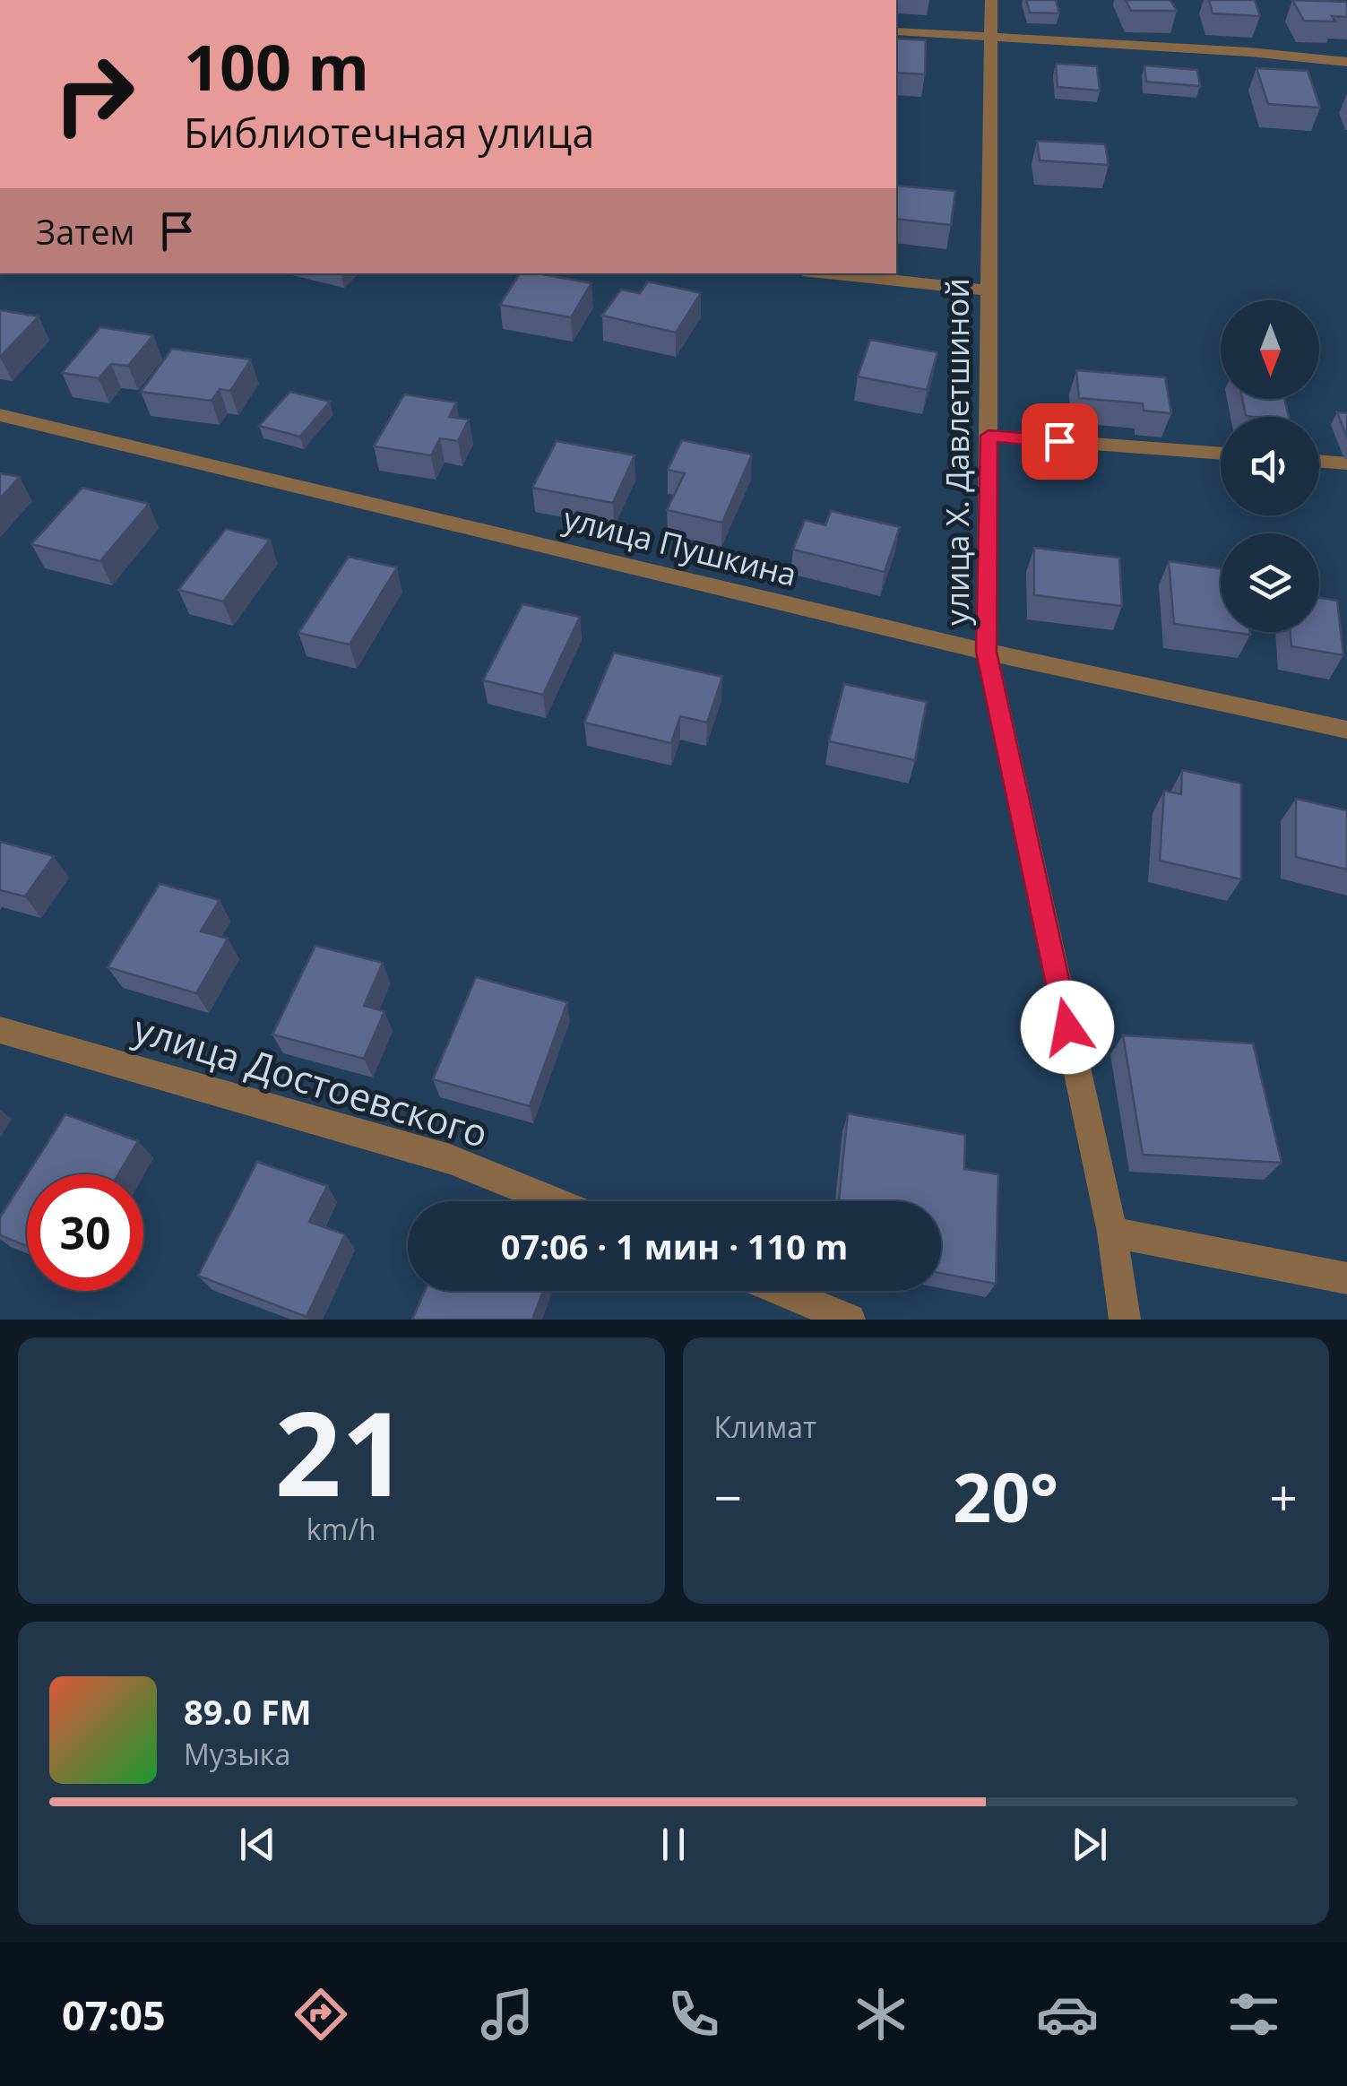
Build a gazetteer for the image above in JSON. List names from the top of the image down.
{
  "streets": {
    "street": ["улица Х. Давлетшиной", "улица Пушкина", "улица Достоевского"]
  },
  "crossings": [
    ["улица Х. Давлетшиной", "улица Пушкина"]
  ],
  "north": "bottom",
  "page": {
    "turn": ["100 m", "Библиотечная улица"],
    "then": "Затем",
    "limit": "30",
    "trip": "07:06 · 1 мин · 110 m",
    "tile": [
      ["21", "km/h"],
      "Климат"
    ],
    "heat": ["−", "20°", "+"],
    "song": ["89.0 FM", "Музыка"],
    "tabs": "07:05"
  }
}
